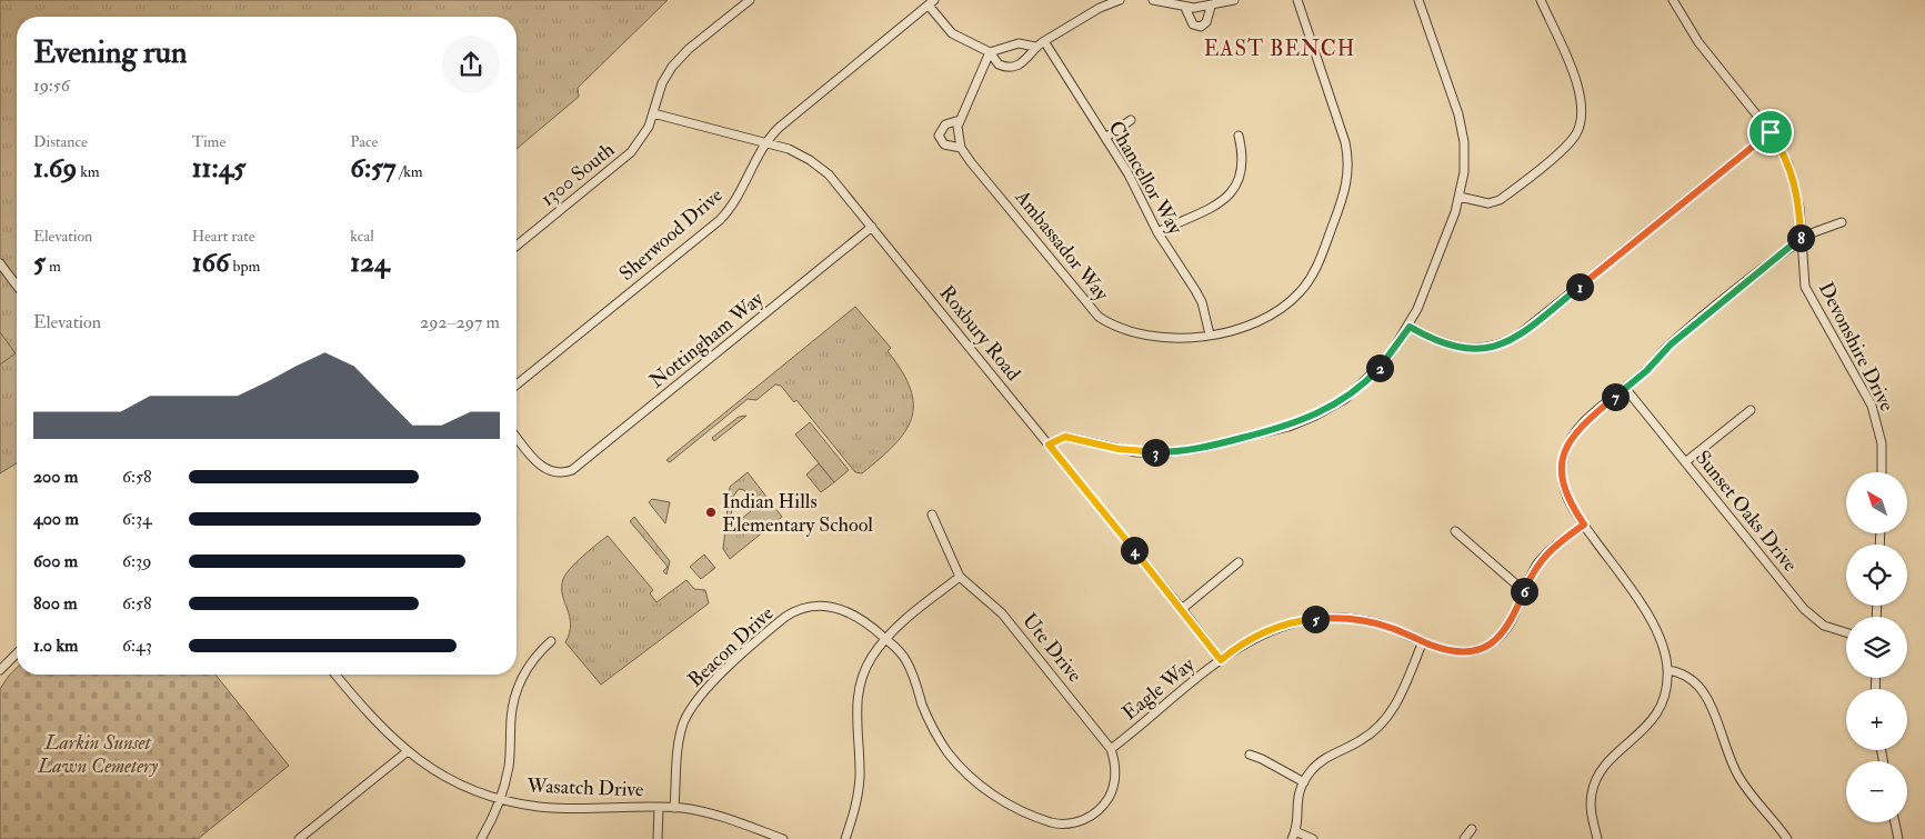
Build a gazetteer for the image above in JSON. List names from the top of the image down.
{
  "streets": {
    "street": [
      "1300 South",
      "Chancellor Way",
      "Sherwood Drive",
      "Ambassador Way",
      "Roxbury Road",
      "Nottingham Way",
      "Devonshire Drive",
      "Sunset Oaks Drive",
      "Beacon Drive",
      "Ute Drive",
      "Eagle Way",
      "Wasatch Drive"
    ]
  },
  "crossings": [
    ["1300 South", "Roxbury Road"],
    ["Chancellor Way", "Ambassador Way"],
    ["Sherwood Drive", "Roxbury Road"],
    ["Roxbury Road", "Nottingham Way"],
    ["Roxbury Road", "Eagle Way"],
    ["Beacon Drive", "Ute Drive"],
    ["Beacon Drive", "Eagle Way"],
    ["Beacon Drive", "Wasatch Drive"],
    ["Ute Drive", "Eagle Way"]
  ],
  "districts": ["EAST BENCH"],
  "parks": ["Larkin Sunset Lawn Cemetery"],
  "places": ["Indian Hills Elementary School"],
  "north": "top left",
  "page": {
    "heading": ["Evening run", "19:56"],
    "stats": [
      ["Distance", "1.69 km"],
      ["Time", "11:45"],
      ["Pace", "6:57 /km"],
      ["Elevation", "5 m"],
      ["Heart rate", "166 bpm"],
      ["kcal", "124"]
    ],
    "pins": [
      "8",
      "1",
      "2",
      "7",
      "3",
      "4",
      "6",
      "5"
    ],
    "chart": ["Elevation", "292–297 m"],
    "list": [
      {
        "name": "200 m",
        "note": "6:58"
      },
      {
        "name": "400 m",
        "note": "6:34"
      },
      {
        "name": "600 m",
        "note": "6:39"
      },
      {
        "name": "800 m",
        "note": "6:58"
      },
      {
        "name": "1.0 km",
        "note": "6:43"
      }
    ],
    "map_buttons": ["+", "−"]
  }
}
